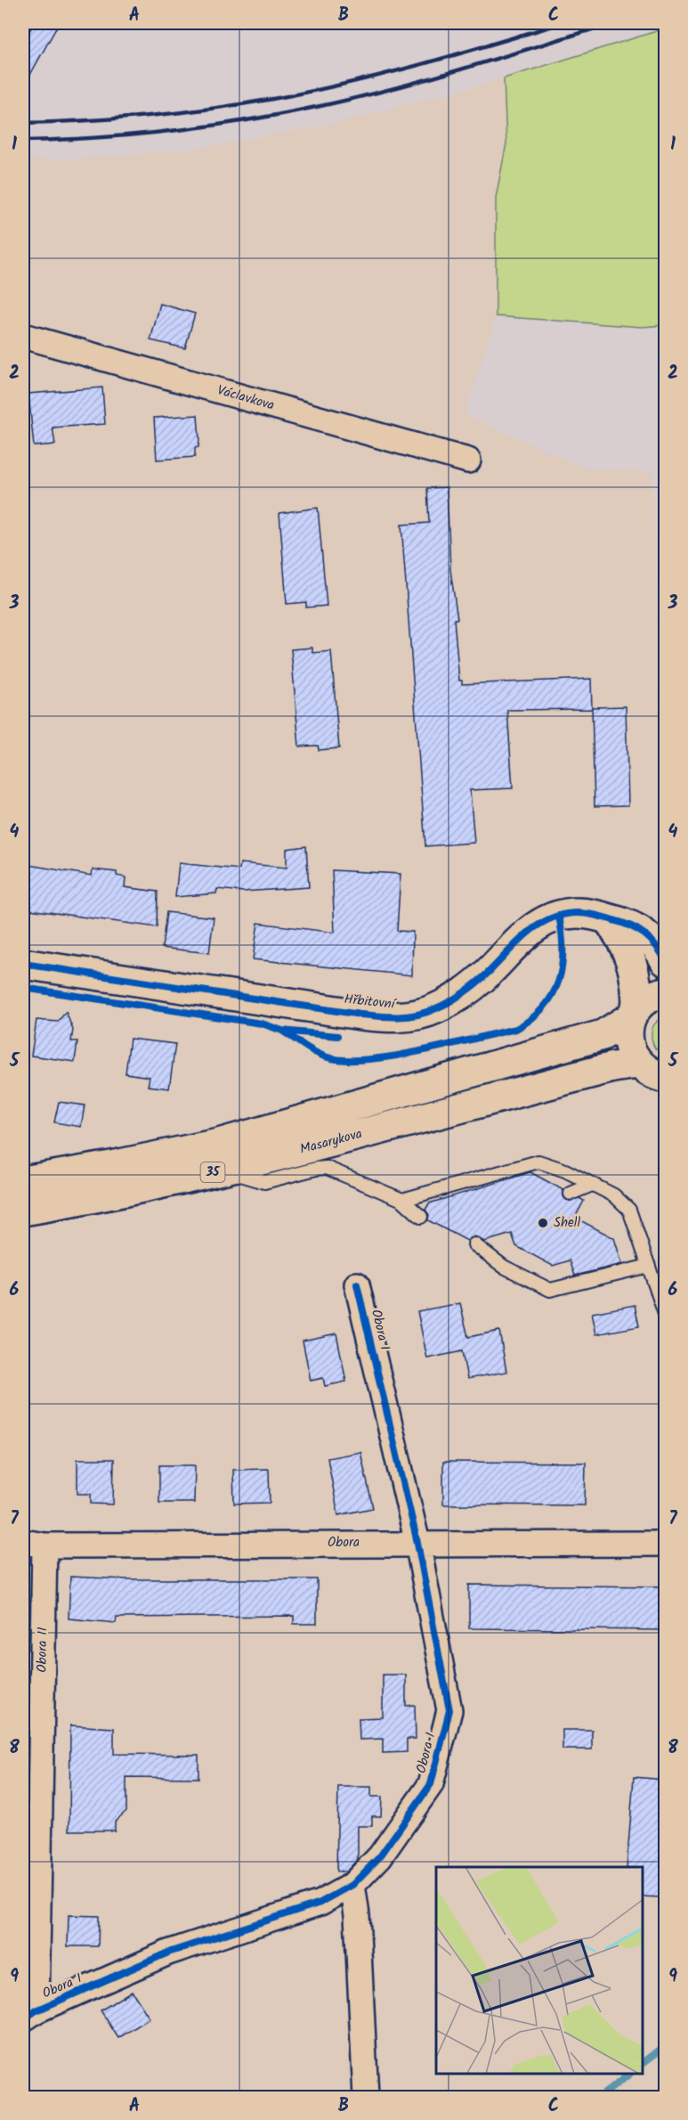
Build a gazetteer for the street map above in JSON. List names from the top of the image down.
{
  "streets": {
    "main road": ["Hřbitovní", "Masarykova", "35"],
    "street": [
      "Václavkova",
      "Obora I",
      "Obora",
      "Obora II"
    ]
  },
  "crossings": [
    ["Masarykova", "35"],
    ["Obora I", "Obora"],
    ["Obora I", "Obora II"],
    ["Obora", "Obora II"]
  ],
  "places": ["Shell"],
  "grid": {
    "columns": ["A", "B", "C"],
    "rows": [
      "1",
      "2",
      "3",
      "4",
      "5",
      "6",
      "7",
      "8",
      "9"
    ]
  }
}
